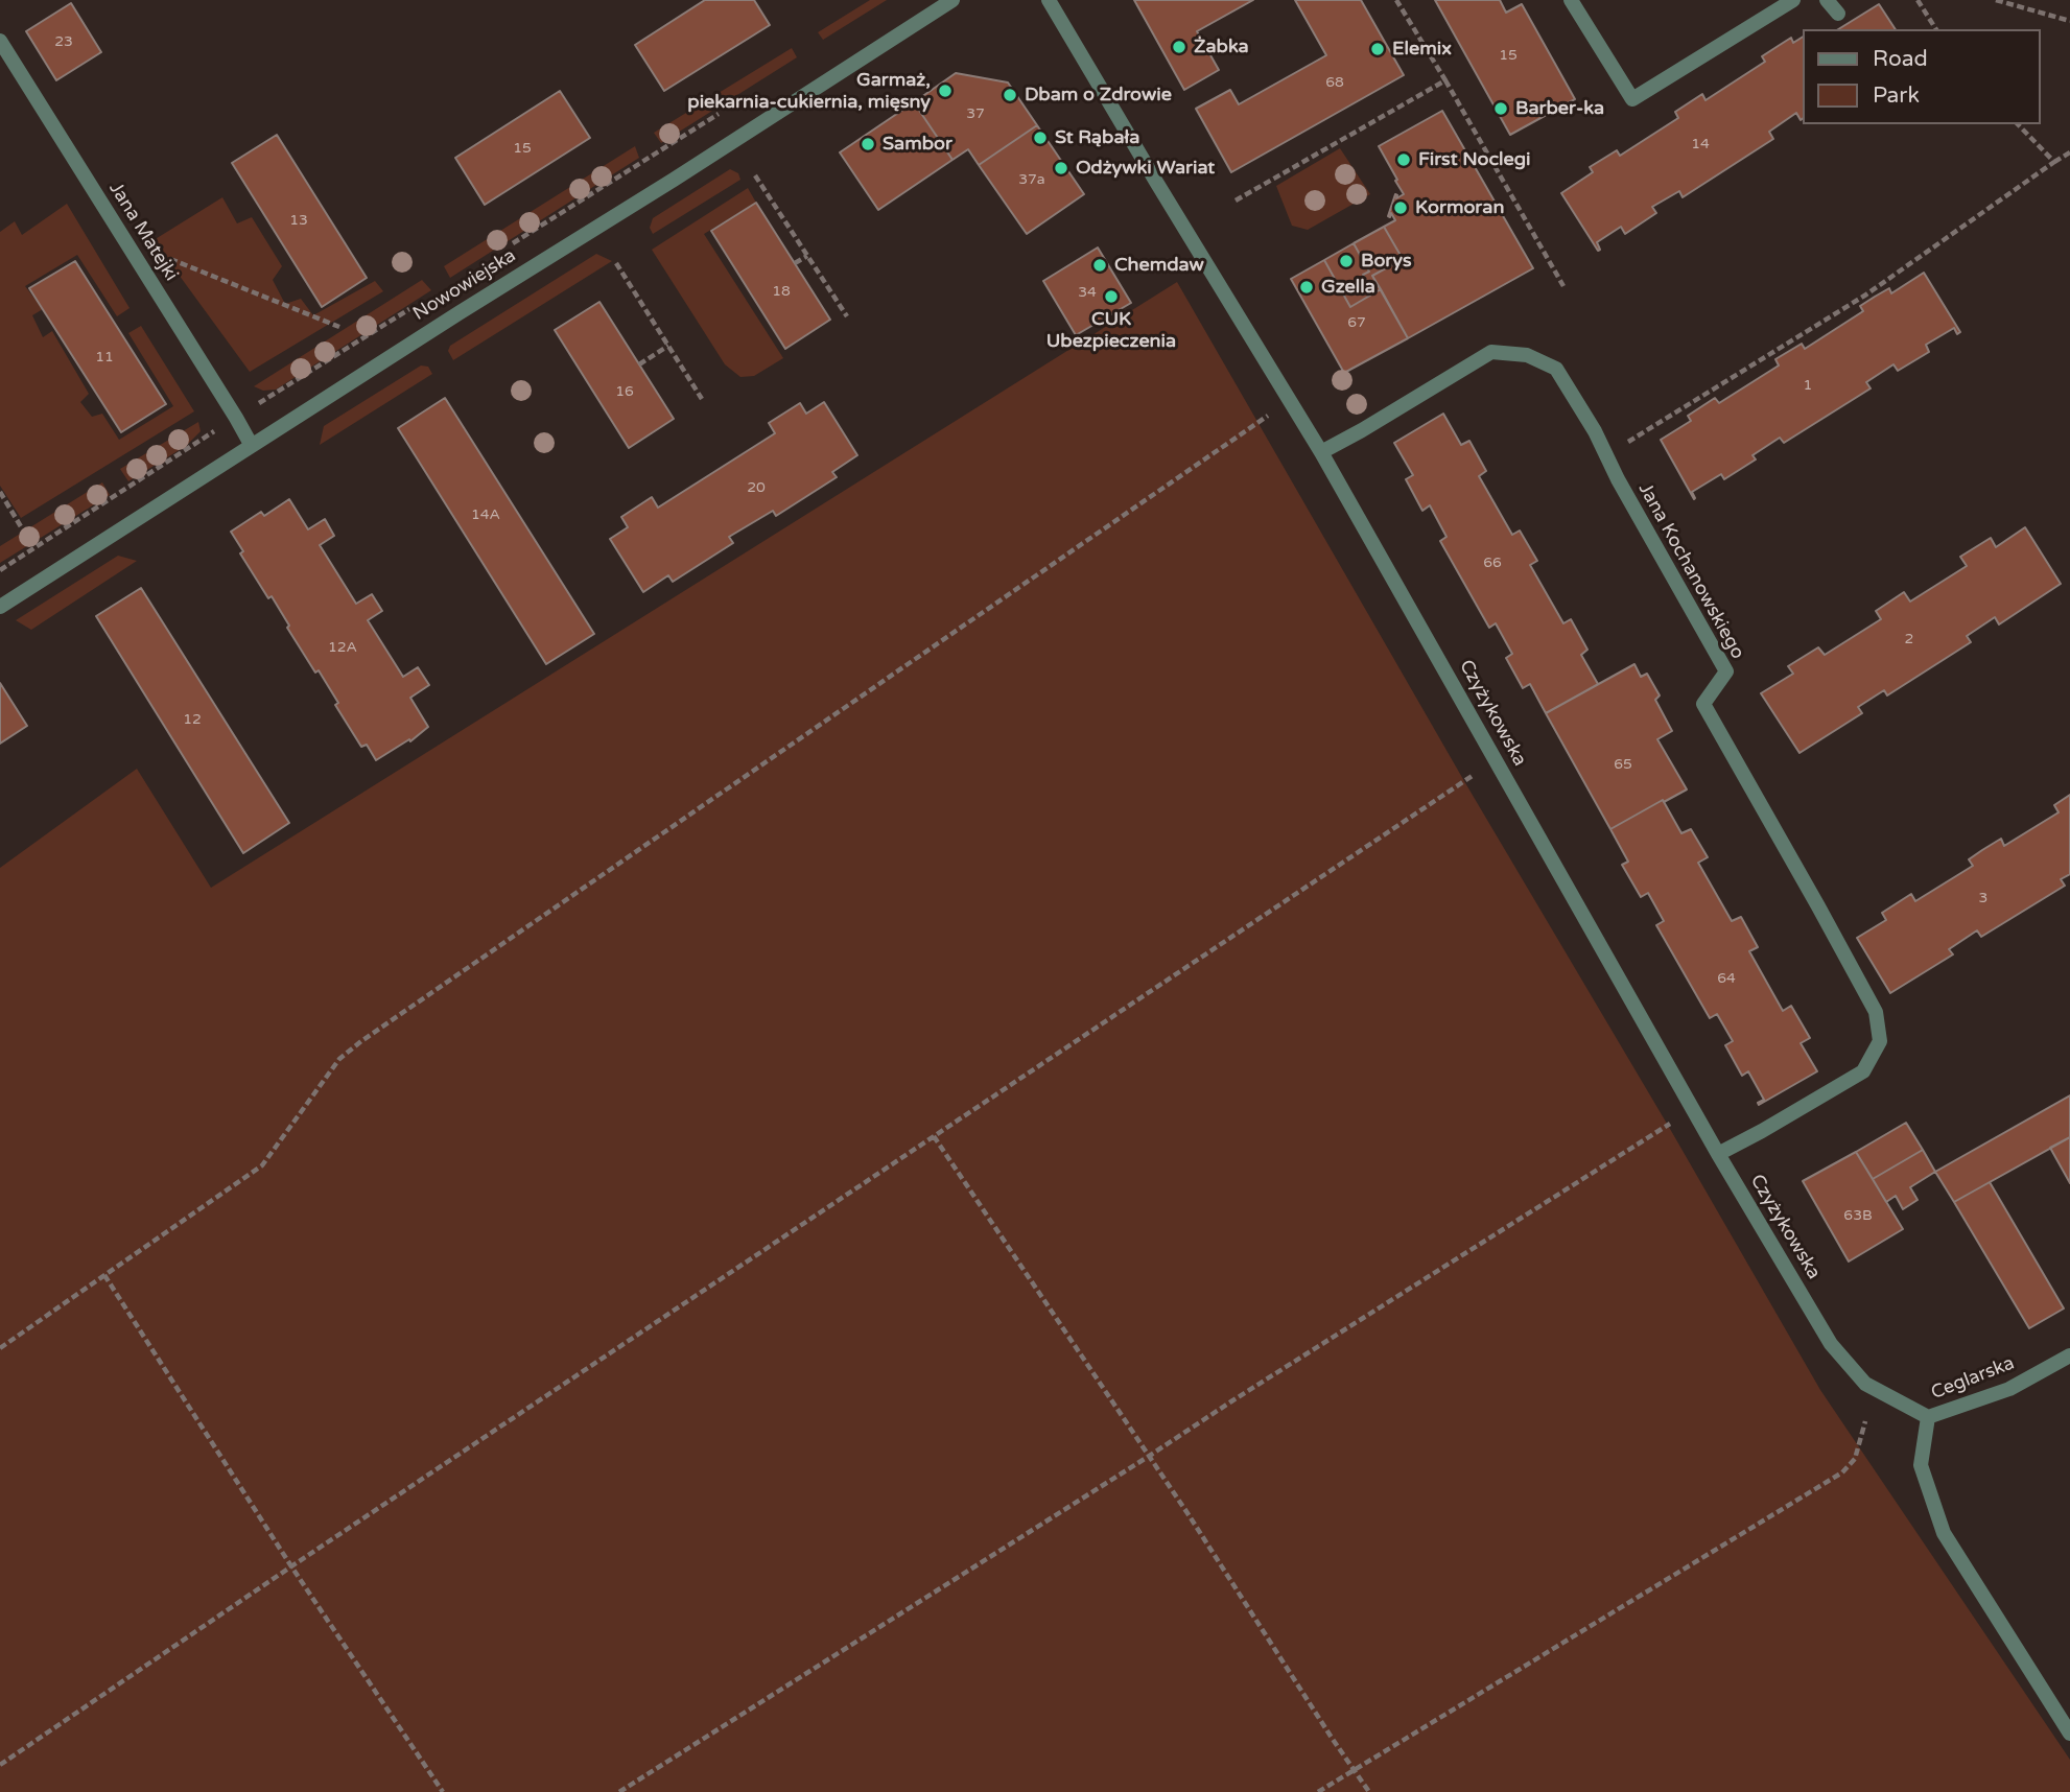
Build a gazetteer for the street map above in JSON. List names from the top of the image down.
{
  "streets": {
    "street": [
      "Jana Matejki",
      "Nowowiejska",
      "Jana Kochanowskiego",
      "Czyżykowska",
      "Ceglarska"
    ]
  },
  "crossings": [
    ["Jana Matejki", "Nowowiejska"],
    ["Jana Kochanowskiego", "Czyżykowska"],
    ["Czyżykowska", "Ceglarska"]
  ],
  "places": [
    "Żabka",
    "Elemix",
    "Garmaż, piekarnia-cukiernia, mięsny",
    "Dbam o Zdrowie",
    "Barber-ka",
    "St Rąbała",
    "Sambor",
    "First Noclegi",
    "Odżywki Wariat",
    "Kormoran",
    "Borys",
    "Chemdaw",
    "Gzella",
    "CUK Ubezpieczenia"
  ],
  "house_numbers": [
    "23",
    "15",
    "68",
    "37",
    "14",
    "15",
    "37a",
    "13",
    "18",
    "34",
    "67",
    "11",
    "1",
    "16",
    "20",
    "14A",
    "66",
    "2",
    "12A",
    "12",
    "65",
    "3",
    "64",
    "63B"
  ],
  "legend": ["Road", "Park"]
}
